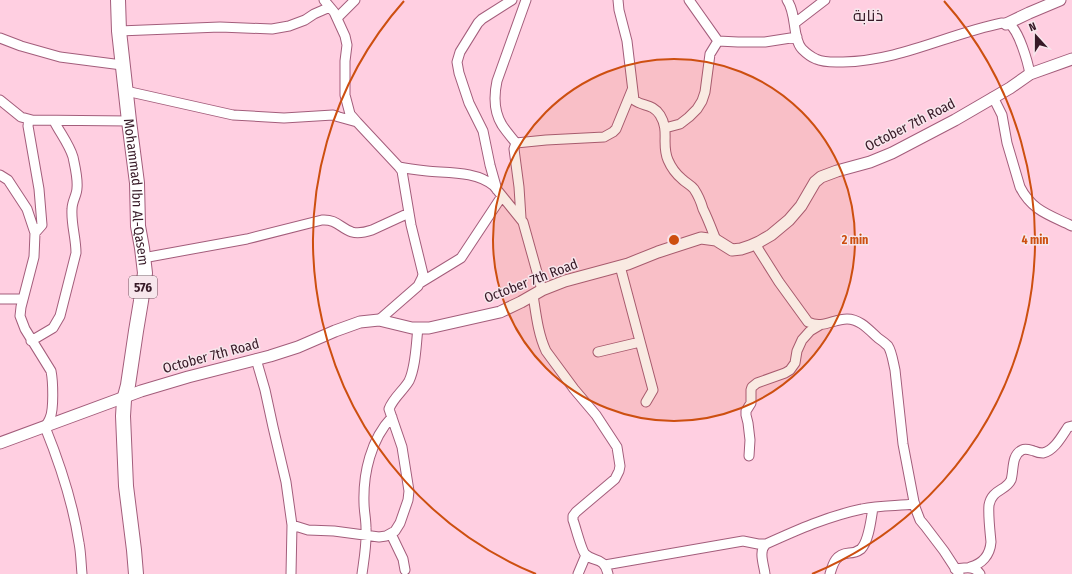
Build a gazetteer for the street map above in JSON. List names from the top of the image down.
{
  "streets": {
    "main road": ["Mohammad Ibn Al-Qasem", "576"],
    "street": ["October 7th Road"]
  },
  "crossings": [
    ["October 7th Road", "Mohammad Ibn Al-Qasem"]
  ],
  "districts": ["ذنابة"],
  "north": "top",
  "rings": ["2 min", "4 min"]
}
